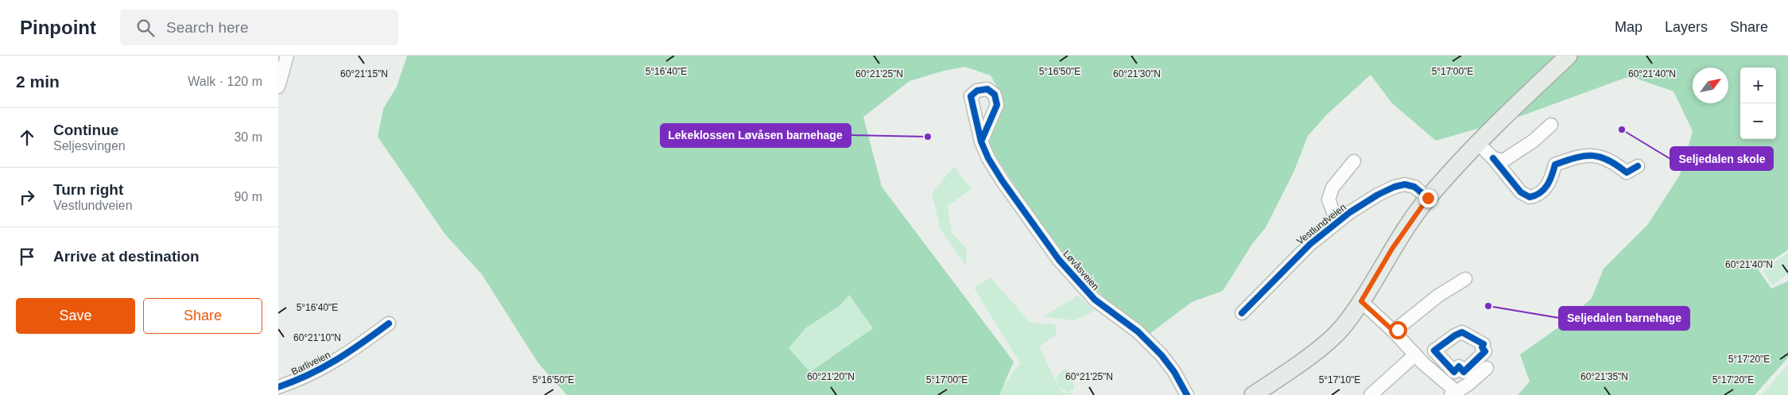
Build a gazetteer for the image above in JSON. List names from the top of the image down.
{
  "streets": {
    "street": ["Vestlundveien", "Løvåsveien", "Barliveien"]
  },
  "places": ["Seljedalen skole", "Lekeklossen Løvåsen barnehage", "Seljedalen barnehage"],
  "north": "top right",
  "page": {
    "header": "Pinpoint",
    "search": "Search here",
    "nav": ["Map", "Layers", "Share"],
    "heading": ["2 min", "Walk · 120 m"],
    "map_buttons": ["+", "−"],
    "list": [
      ["Continue", "Seljesvingen", "30 m"],
      ["Turn right", "Vestlundveien", "90 m"],
      "Arrive at destination"
    ],
    "buttons": ["Save", "Share"]
  },
  "coordinates": [
    "5°16'40\"E",
    "5°17'00\"E",
    "5°16'50\"E",
    "60°21'15\"N",
    "60°21'25\"N",
    "60°21'30\"N",
    "60°21'40\"N",
    "60°21'10\"N",
    "5°17'20\"E",
    "60°21'20\"N",
    "60°21'35\"N",
    "5°17'10\"E"
  ]
}
